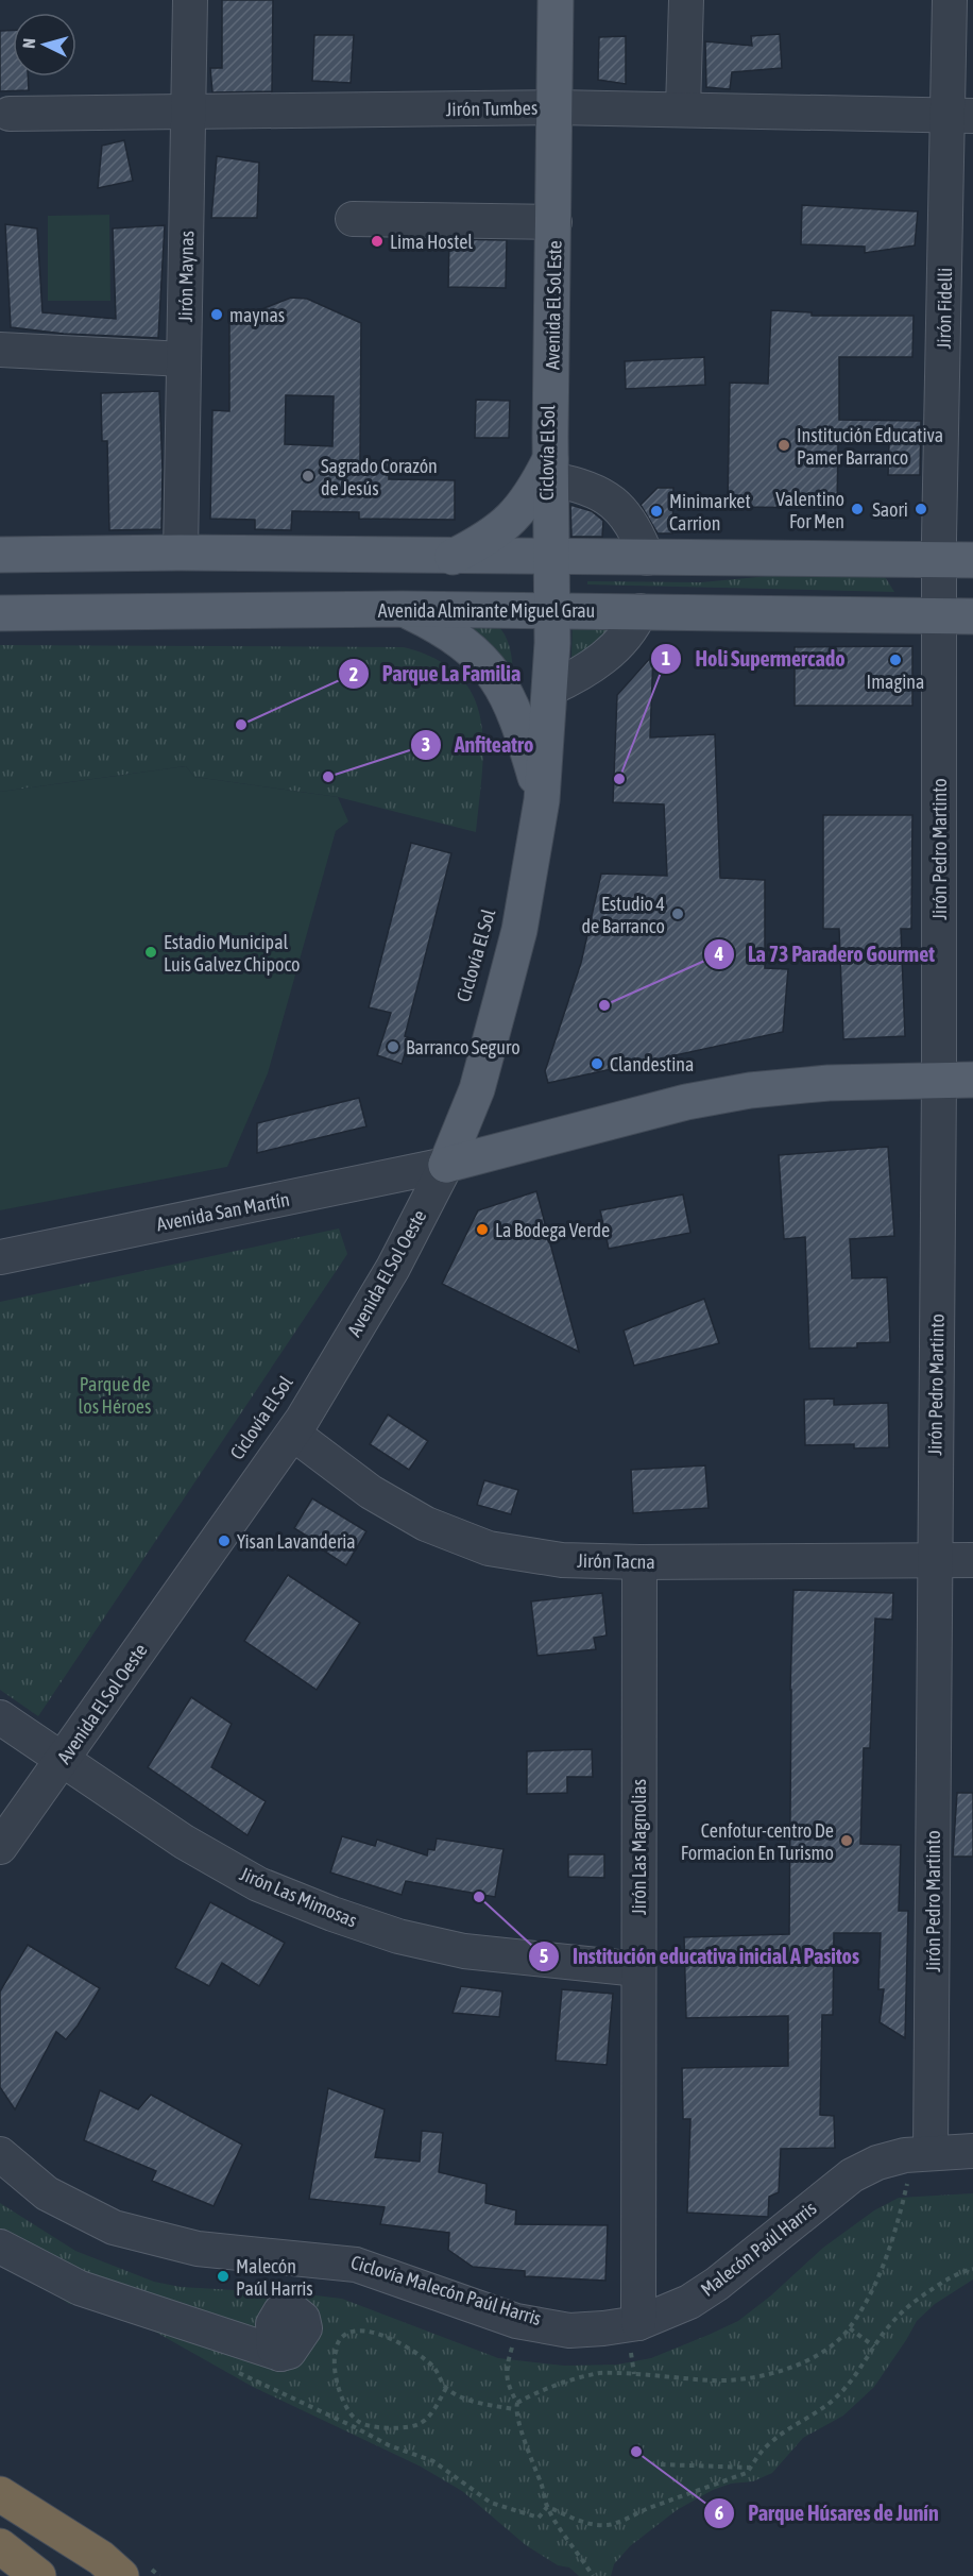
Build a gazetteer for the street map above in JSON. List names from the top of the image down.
{
  "streets": {
    "main road": ["Avenida El Sol Este", "Avenida Almirante Miguel Grau", "Avenida El Sol Oeste"],
    "street": [
      "Jirón Tumbes",
      "Jirón Maynas",
      "Jirón Fidelli",
      "Jirón Pedro Martinto",
      "Avenida San Martín",
      "Jirón Tacna",
      "Jirón Las Magnolias",
      "Jirón Las Mimosas",
      "Malecón Paúl Harris"
    ]
  },
  "crossings": [
    ["Jirón Tumbes", "Jirón Maynas"],
    ["Jirón Tumbes", "Avenida El Sol Este"],
    ["Jirón Tumbes", "Jirón Fidelli"],
    ["Avenida El Sol Este", "Avenida Almirante Miguel Grau"],
    ["Avenida El Sol Este", "Avenida El Sol Oeste"],
    ["Jirón Fidelli", "Avenida Almirante Miguel Grau"],
    ["Jirón Fidelli", "Jirón Pedro Martinto"],
    ["Avenida Almirante Miguel Grau", "Jirón Pedro Martinto"],
    ["Avenida Almirante Miguel Grau", "Avenida El Sol Oeste"],
    ["Jirón Pedro Martinto", "Jirón Tacna"],
    ["Jirón Pedro Martinto", "Malecón Paúl Harris"],
    ["Avenida San Martín", "Avenida El Sol Oeste"],
    ["Avenida El Sol Oeste", "Jirón Tacna"],
    ["Avenida El Sol Oeste", "Jirón Las Mimosas"],
    ["Jirón Tacna", "Jirón Las Magnolias"],
    ["Jirón Las Magnolias", "Jirón Las Mimosas"],
    ["Jirón Las Magnolias", "Malecón Paúl Harris"]
  ],
  "parks": ["Parque de los Héroes"],
  "places": [
    "Lima Hostel",
    "maynas",
    "Institución Educativa Pamer Barranco",
    "Sagrado Corazón de Jesús",
    "Valentino For Men",
    "Saori",
    "Minimarket Carrion",
    "Imagina",
    "Parque La Familia",
    "Anfiteatro",
    "Holi Supermercado",
    "Estudio 4 de Barranco",
    "Estadio Municipal Luis Galvez Chipoco",
    "La 73 Paradero Gourmet",
    "Barranco Seguro",
    "Clandestina",
    "La Bodega Verde",
    "Yisan Lavanderia",
    "Cenfotur-centro De Formacion En Turismo",
    "Institución educativa inicial A Pasitos",
    "Malecón Paúl Harris",
    "Parque Húsares de Junín"
  ],
  "north": "left"
}
